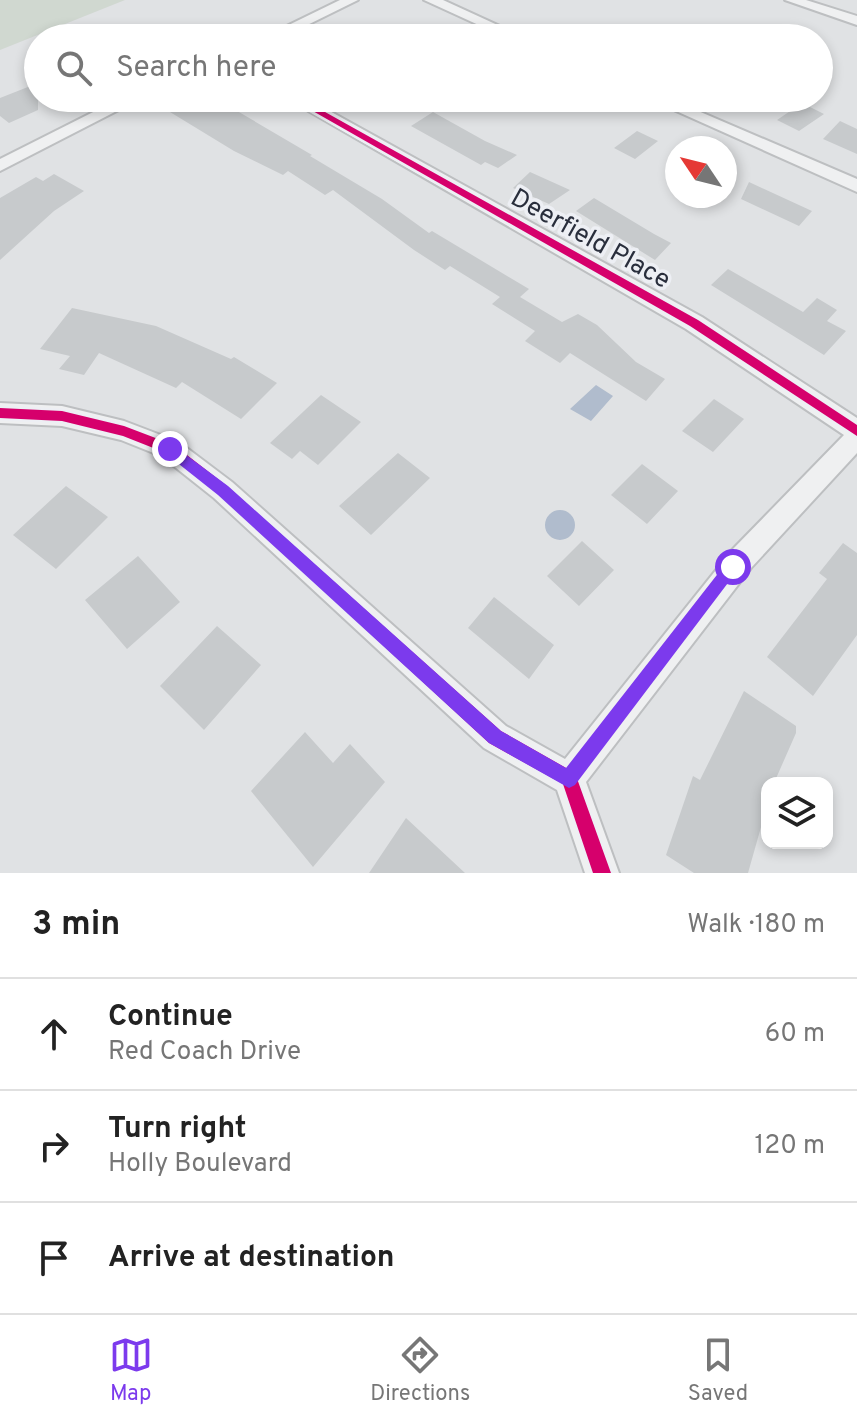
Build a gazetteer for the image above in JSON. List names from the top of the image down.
{
  "streets": {
    "street": ["Deerfield Place"]
  },
  "north": "top left",
  "page": {
    "search": "Search here",
    "heading": ["3 min", "Walk · 180 m"],
    "list": [
      ["Continue", "Red Coach Drive", "60 m"],
      ["Turn right", "Holly Boulevard", "120 m"],
      "Arrive at destination"
    ],
    "nav": ["Map", "Directions", "Saved"]
  }
}
